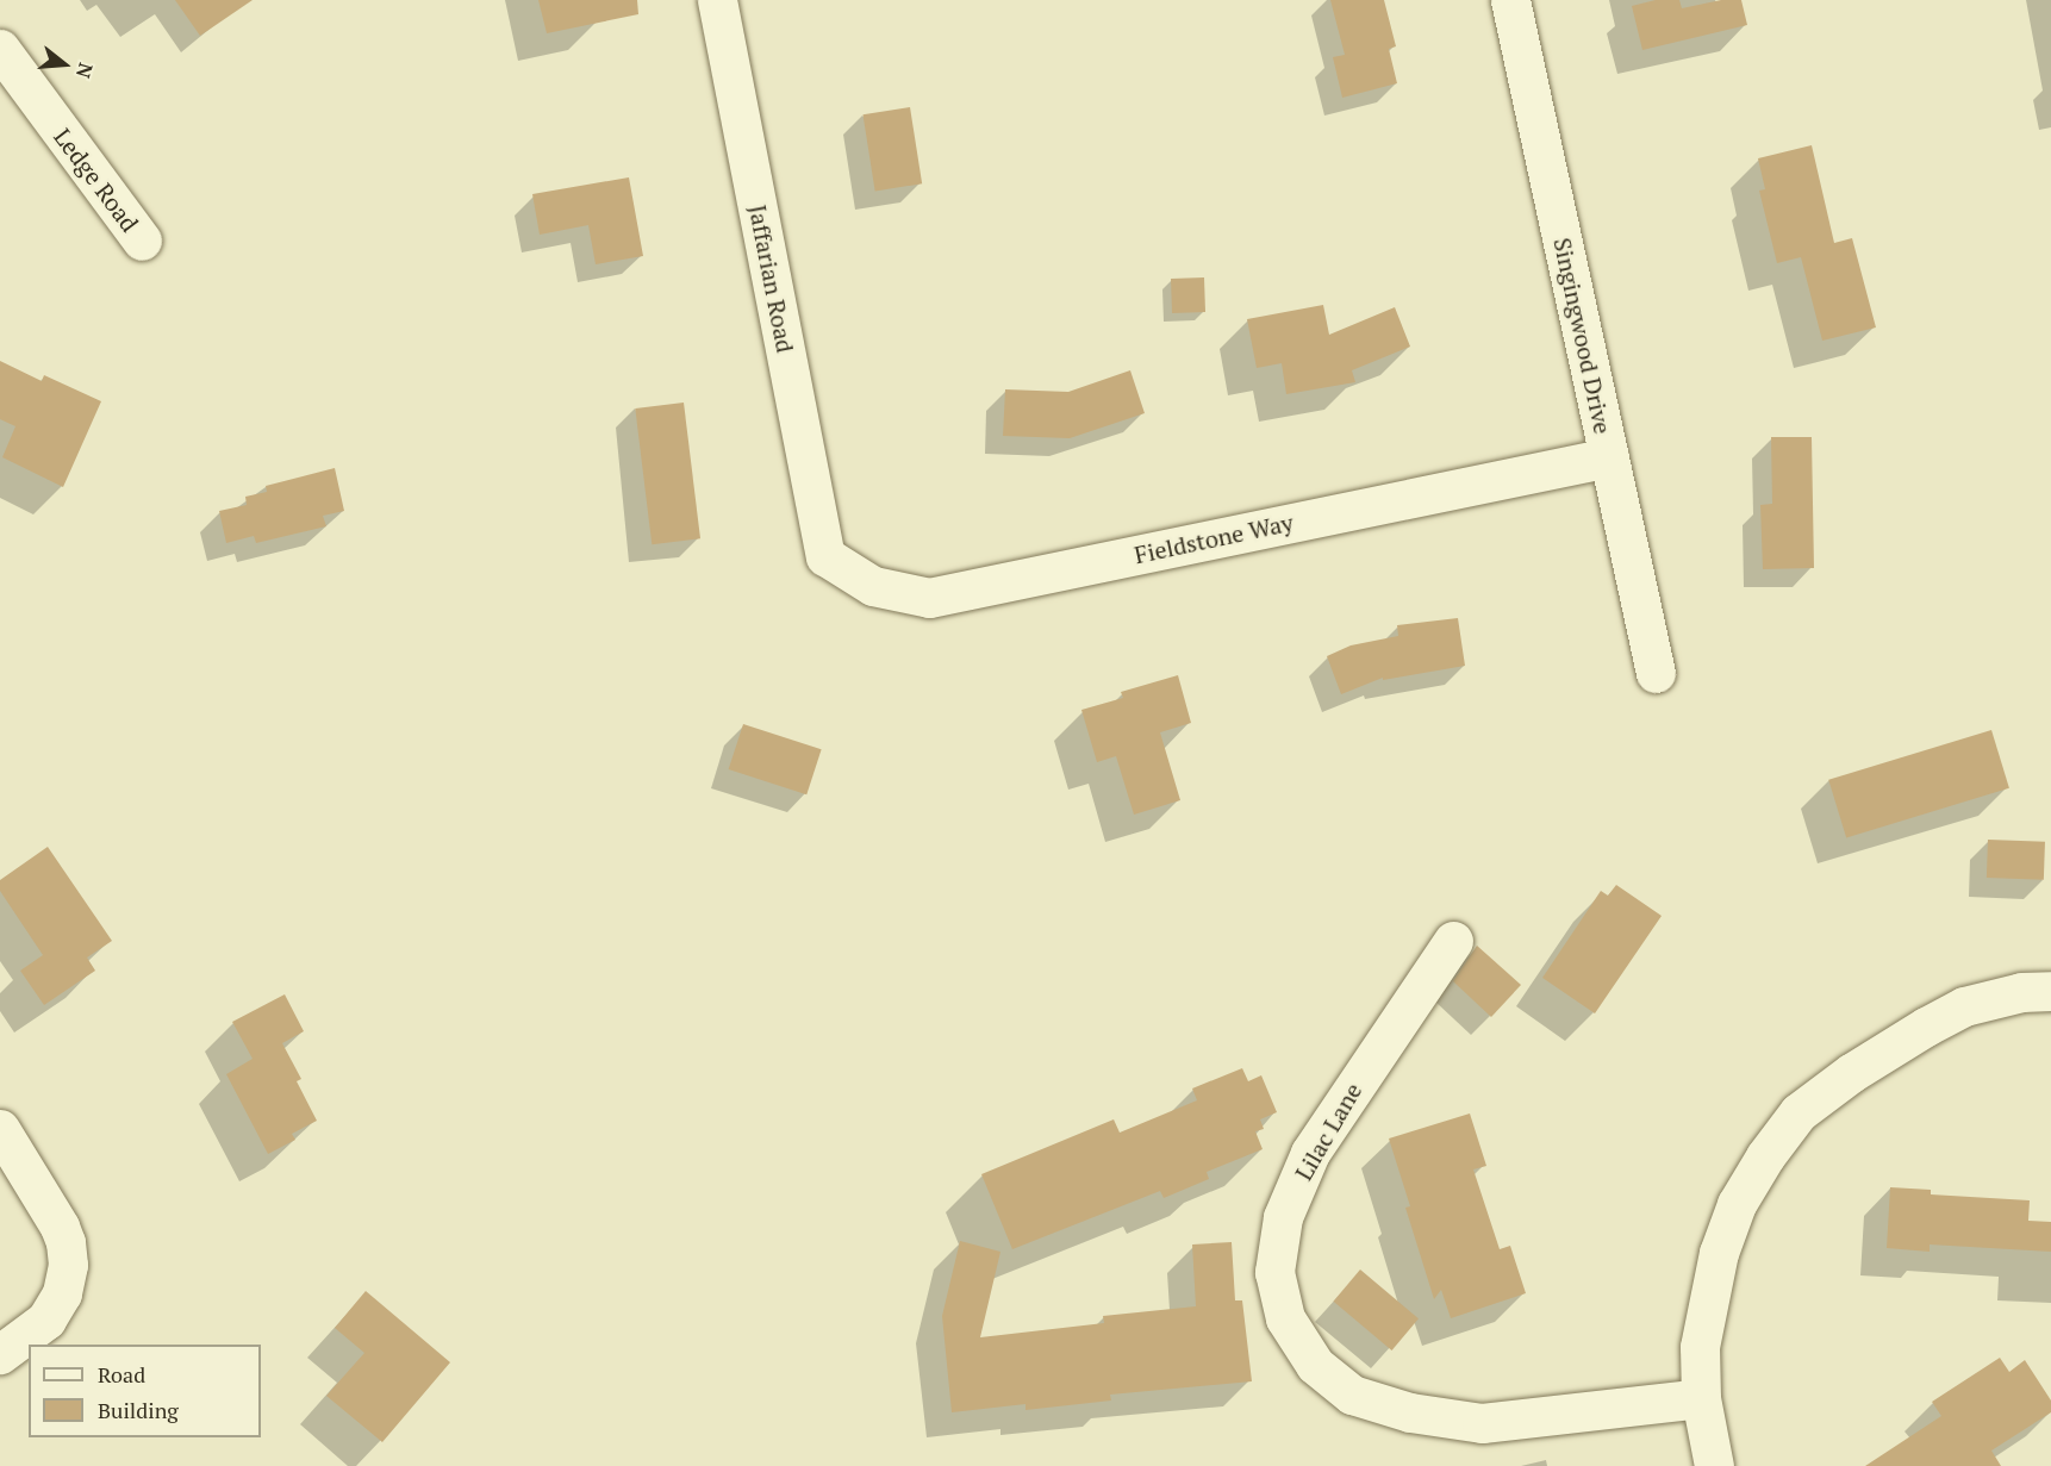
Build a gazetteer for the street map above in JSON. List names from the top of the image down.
{
  "streets": {
    "street": [
      "Ledge Road",
      "Jaffarian Road",
      "Singingwood Drive",
      "Fieldstone Way",
      "Lilac Lane"
    ]
  },
  "crossings": [
    ["Jaffarian Road", "Fieldstone Way"],
    ["Singingwood Drive", "Fieldstone Way"]
  ],
  "legend": ["Road", "Building"],
  "north": "right"
}
